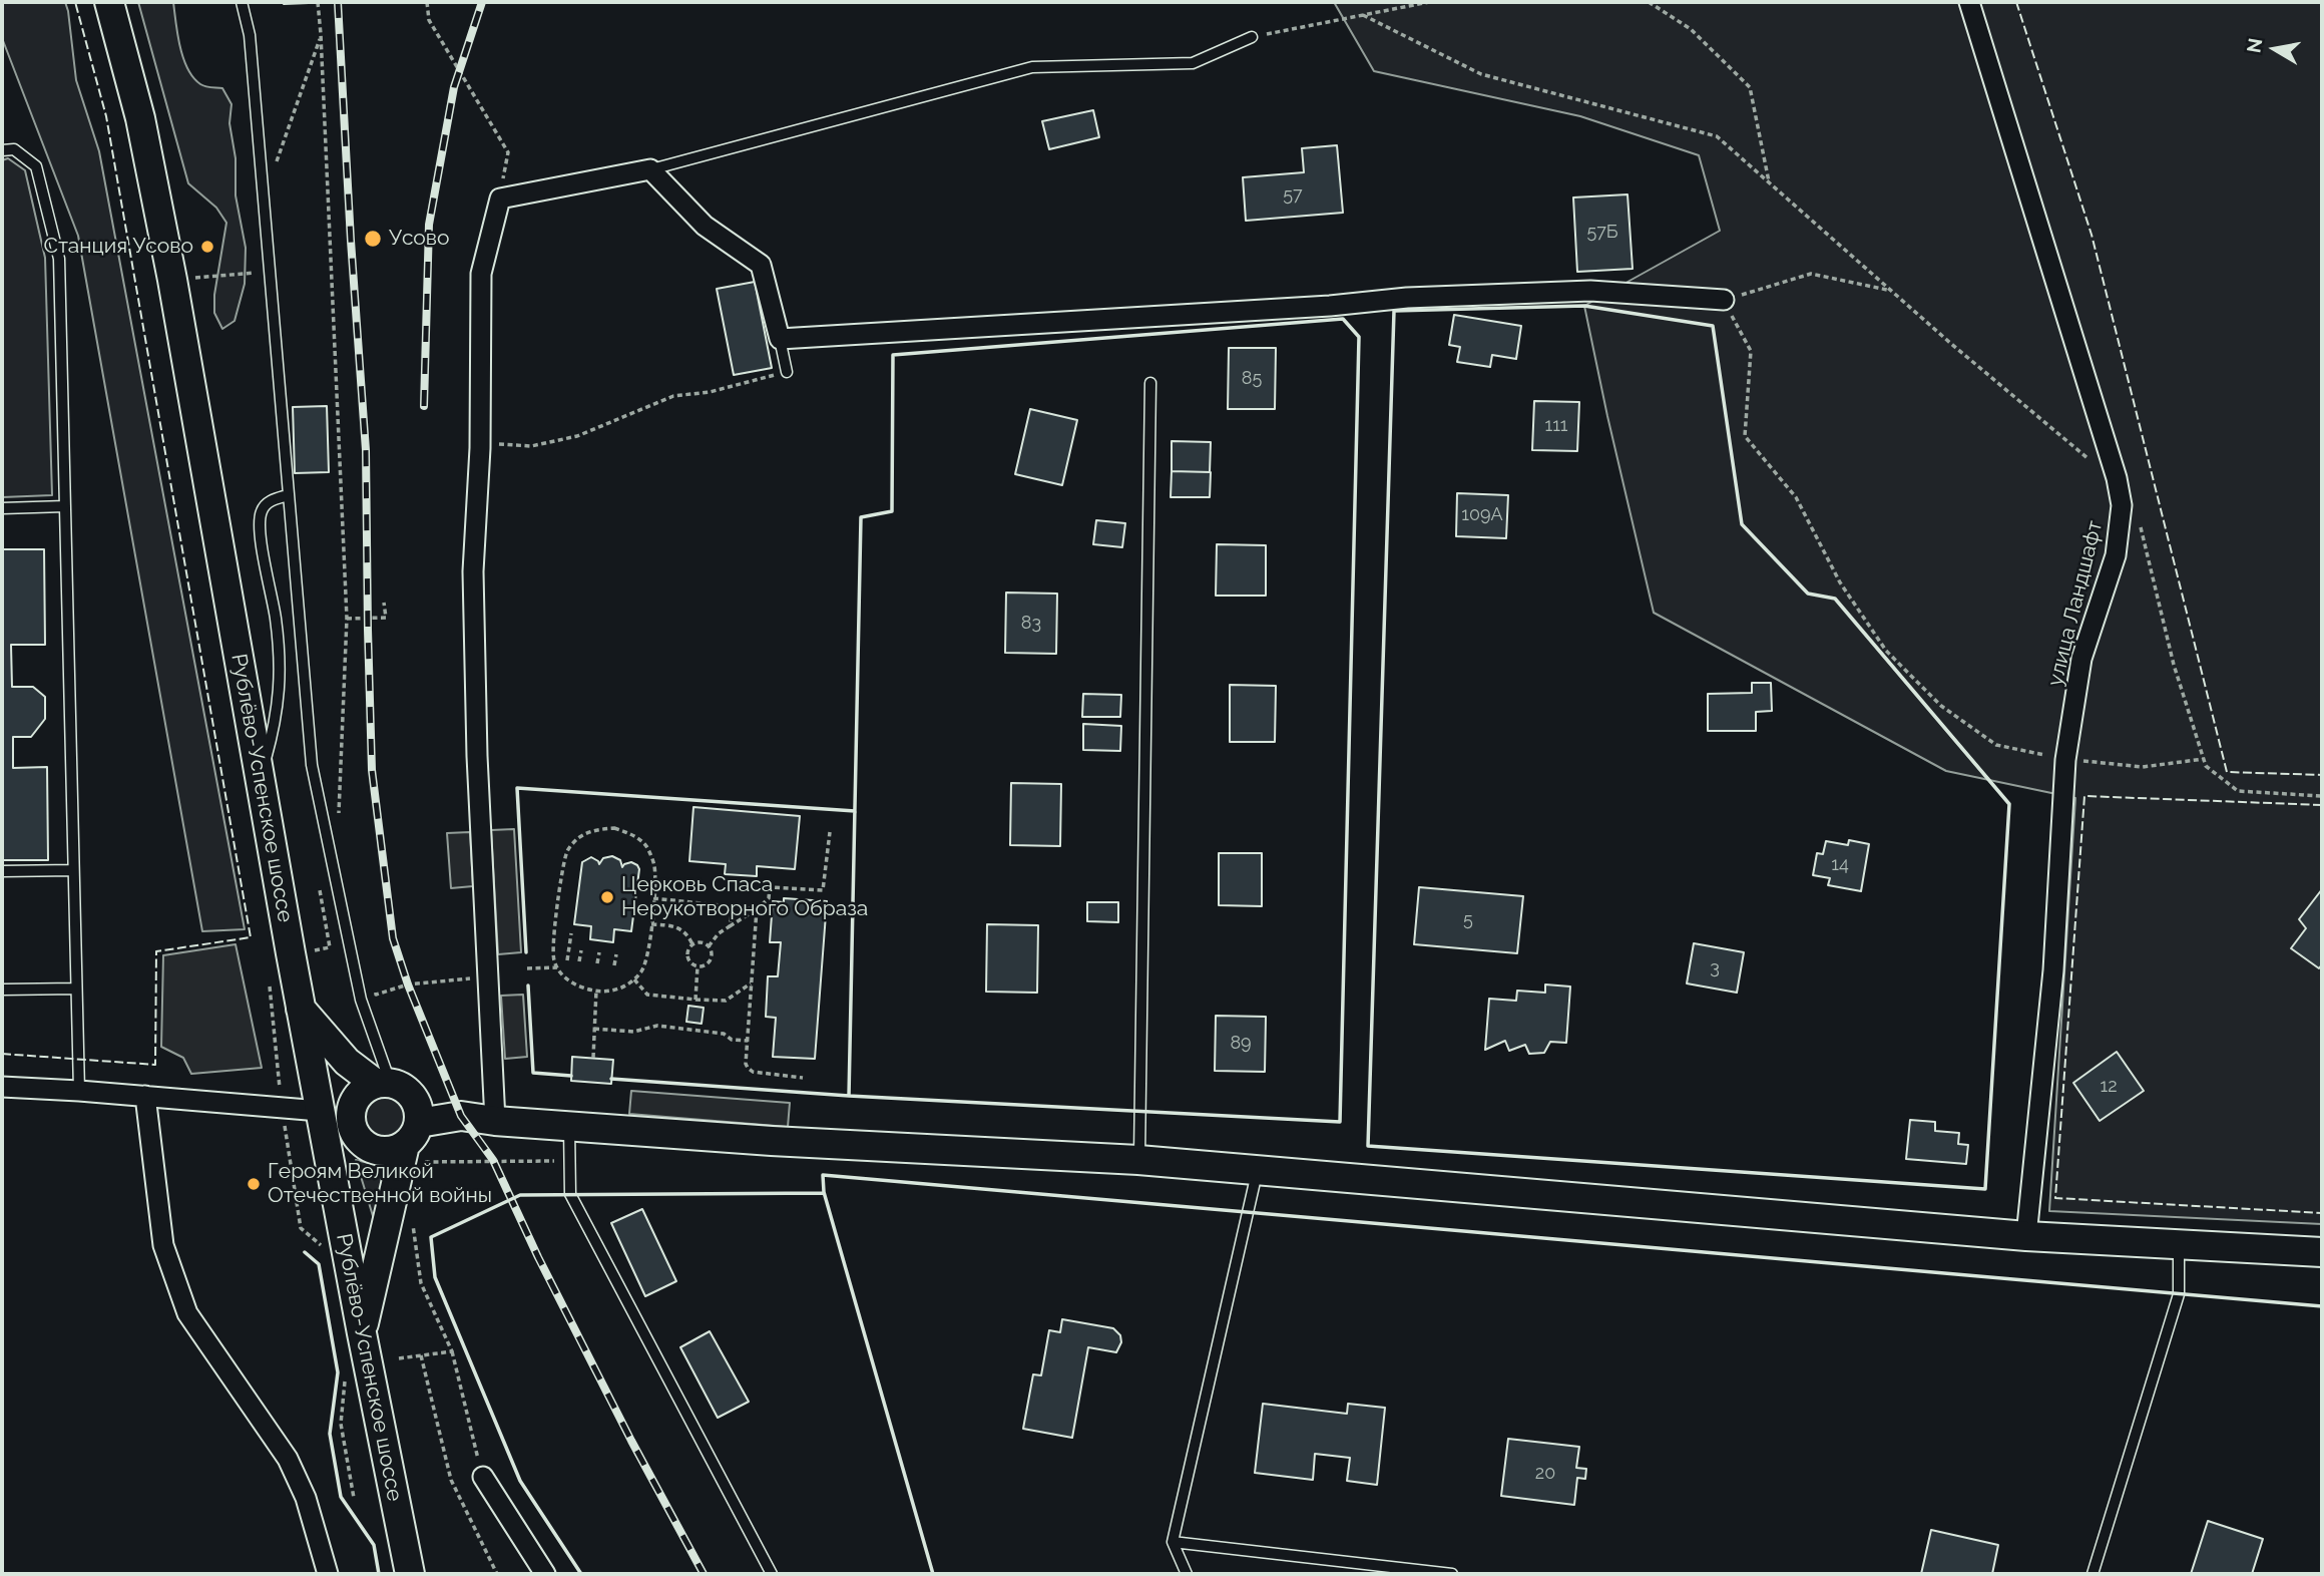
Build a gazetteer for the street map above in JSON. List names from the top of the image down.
{
  "streets": {
    "street": ["улица Ландшафт", "Рублёво-Успенское шоссе"]
  },
  "places": [
    "Усово",
    "Станция Усово",
    "Церковь Спаса Нерукотворного Образа",
    "Героям Великой Отечественной войны"
  ],
  "house_numbers": [
    "57",
    "57Б",
    "85",
    "111",
    "109А",
    "83",
    "14",
    "5",
    "3",
    "89",
    "12",
    "20"
  ],
  "north": "left"
}
